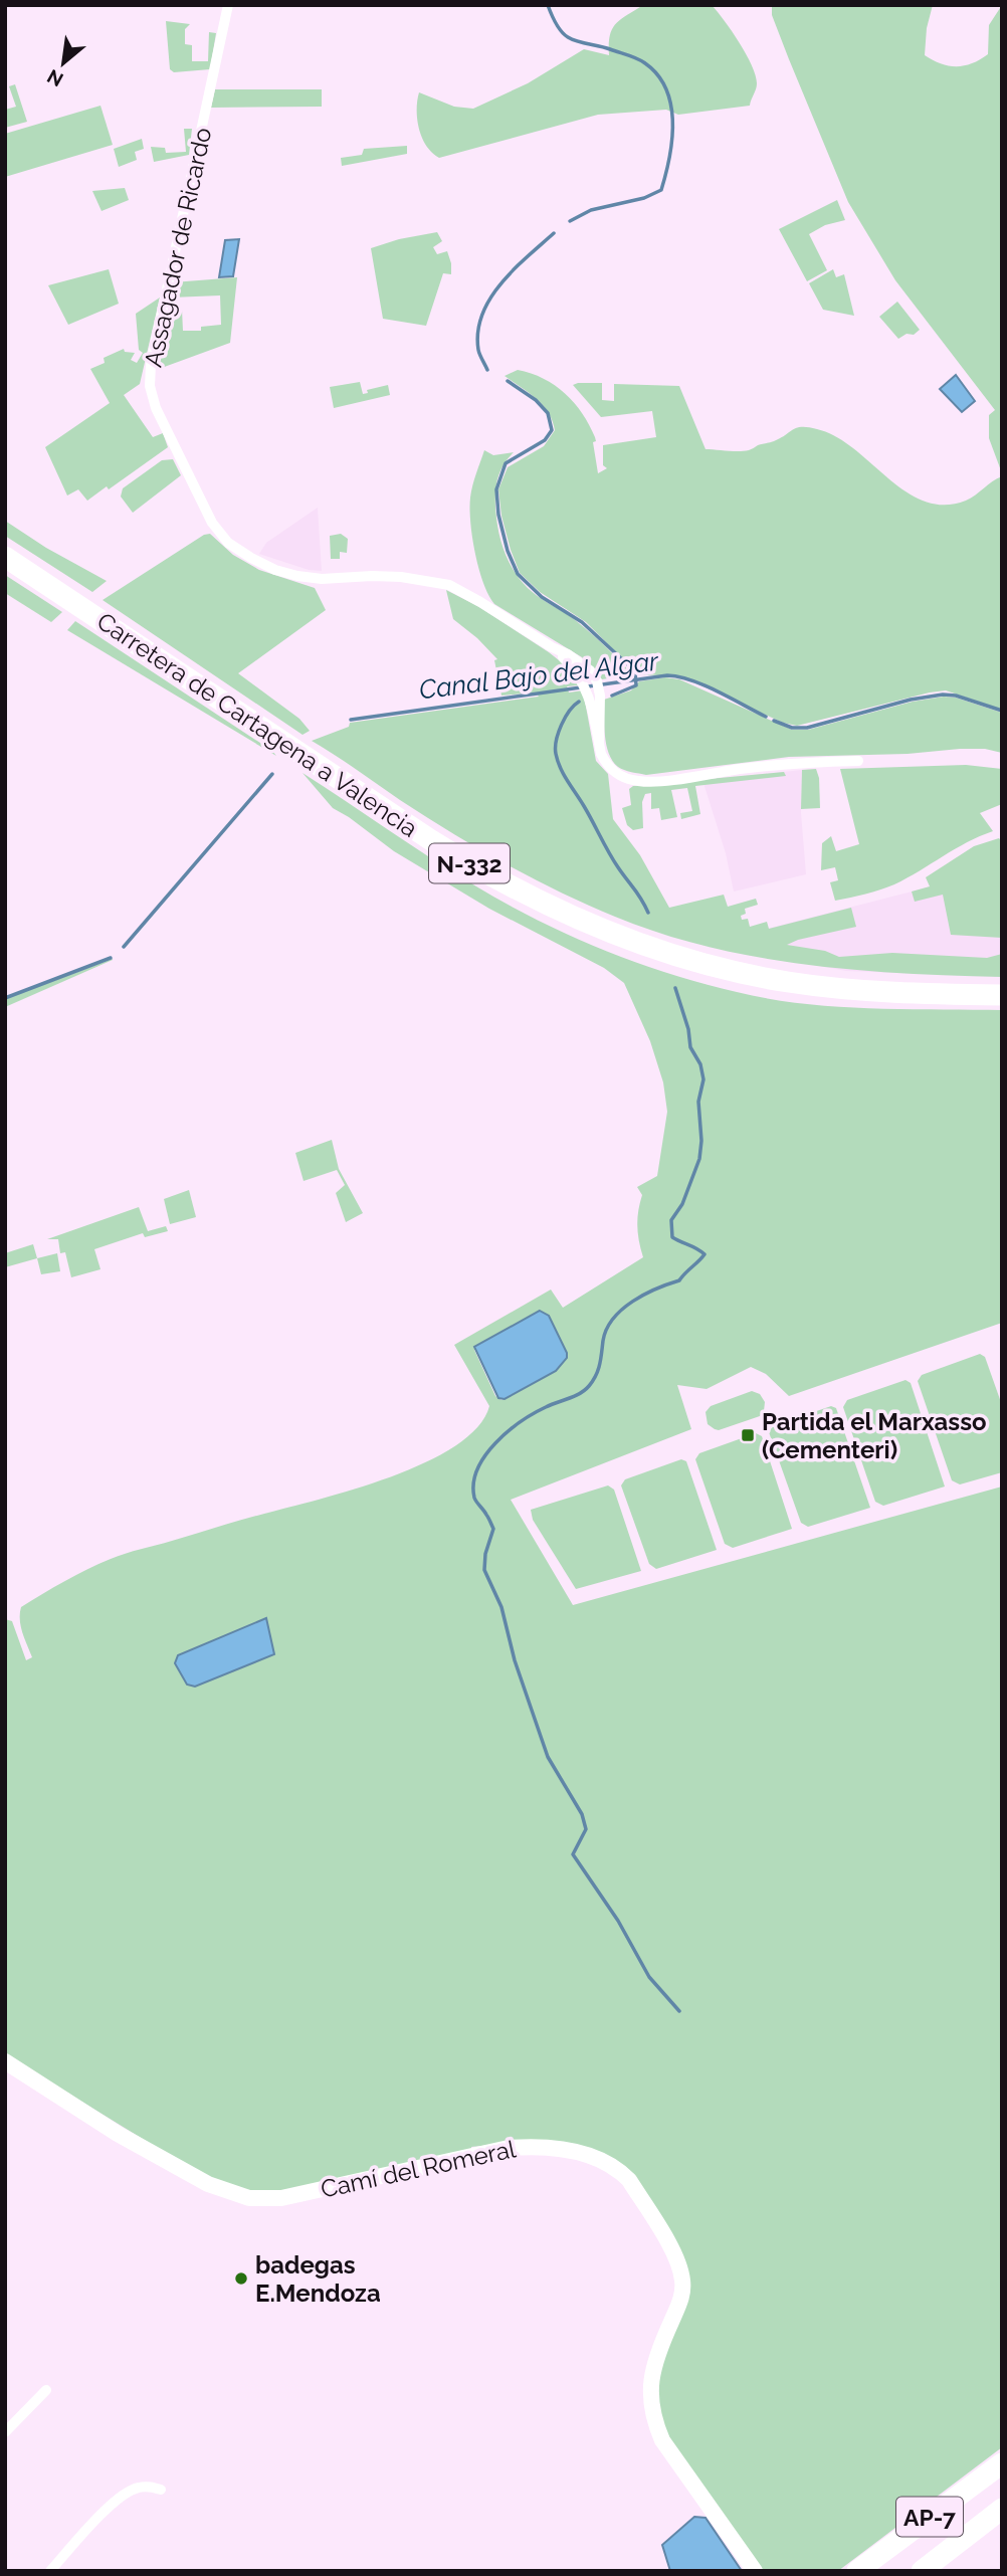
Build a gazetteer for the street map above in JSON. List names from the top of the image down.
{
  "streets": {
    "highway": ["Carretera de Cartagena a Valencia", "N-332", "AP-7"],
    "street": ["Assagador de Ricardo", "Camí del Romeral"]
  },
  "water": ["Canal Bajo del Algar"],
  "places": {
    "transit": ["Partida el Marxasso (Cementeri)"],
    "other": ["badegas E.Mendoza"]
  },
  "north": "bottom left"
}
